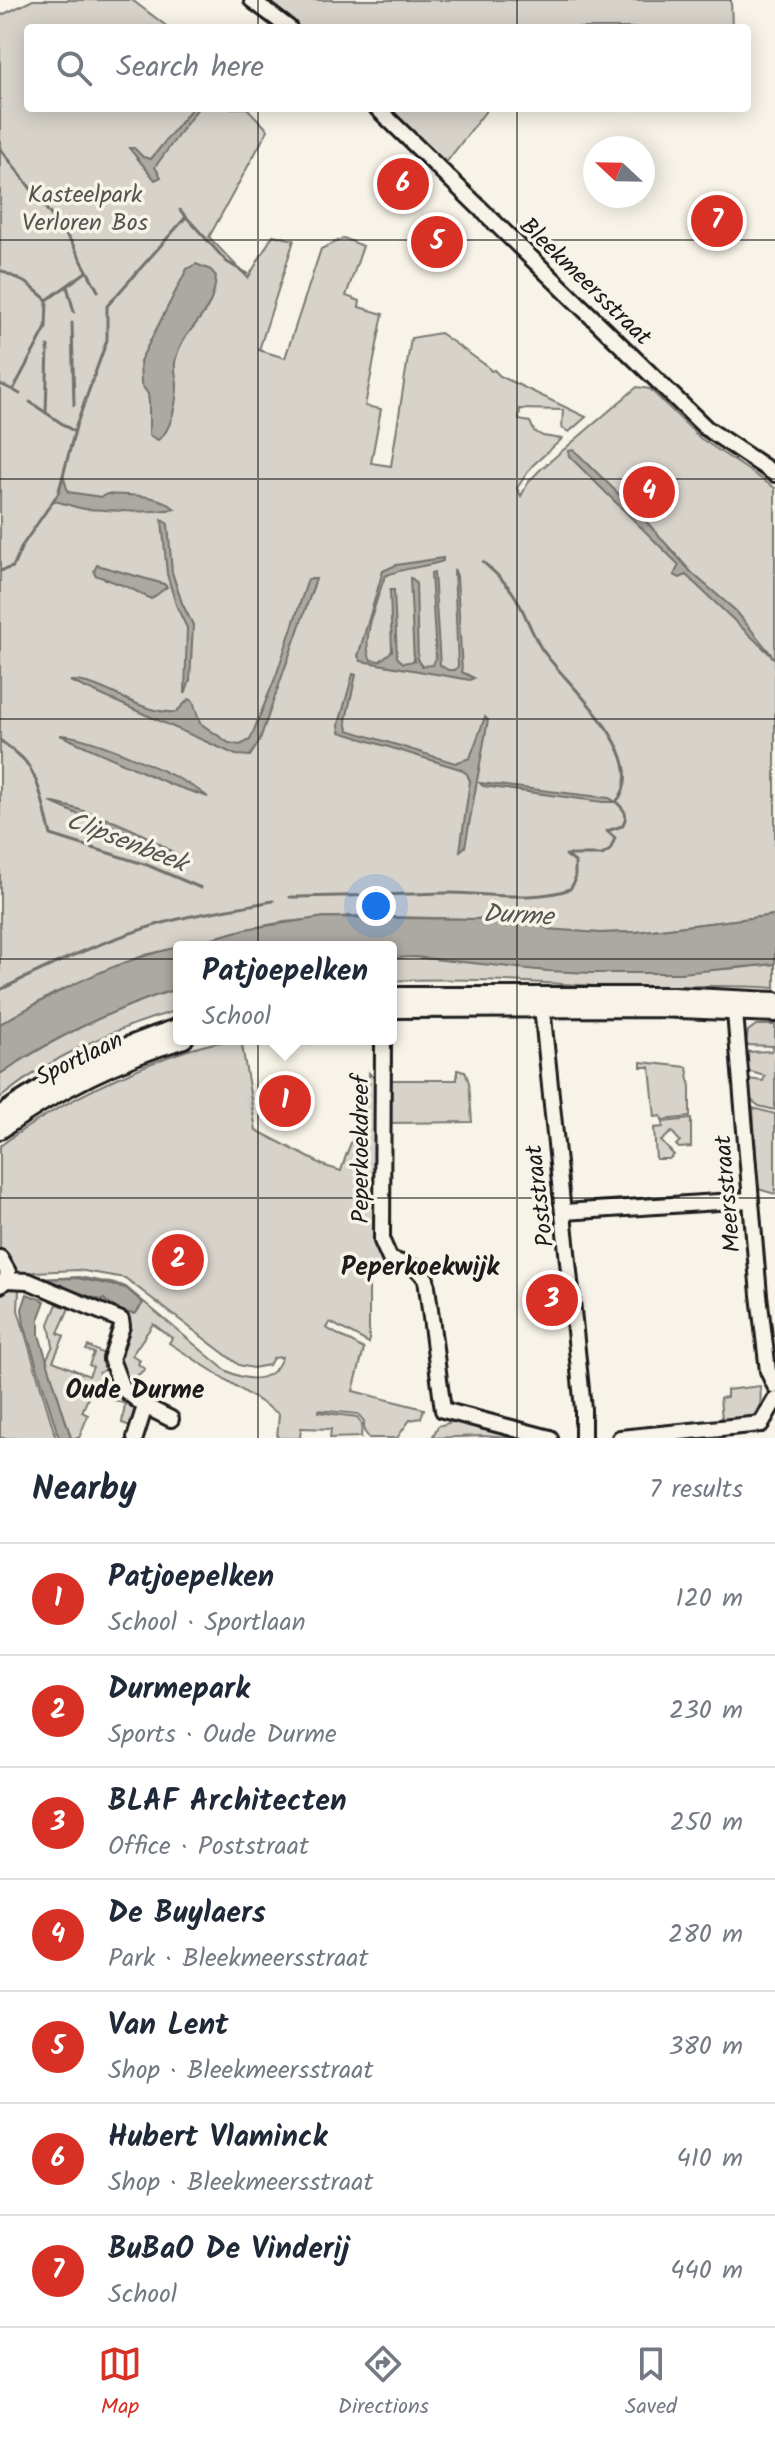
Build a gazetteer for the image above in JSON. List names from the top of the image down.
{
  "streets": {
    "main road": ["Sportlaan"],
    "street": [
      "Bleekmeersstraat",
      "Peperkoekdreef",
      "Meersstraat",
      "Poststraat"
    ]
  },
  "districts": ["Peperkoekwijk", "Oude Durme"],
  "water": ["Clipsenbeek", "Durme"],
  "parks": ["Kasteelpark Verloren Bos"],
  "north": "left",
  "page": {
    "search": "Search here",
    "pins": [
      "6",
      "7",
      "5",
      "4",
      "1",
      "2",
      "3"
    ],
    "popup": ["Patjoepelken", "School"],
    "heading": ["Nearby", "7 results"],
    "list": [
      {
        "mark": "1",
        "name": "Patjoepelken",
        "note": "School · Sportlaan",
        "value": "120 m"
      },
      {
        "mark": "2",
        "name": "Durmepark",
        "note": "Sports · Oude Durme",
        "value": "230 m"
      },
      {
        "mark": "3",
        "name": "BLAF Architecten",
        "note": "Office · Poststraat",
        "value": "250 m"
      },
      {
        "mark": "4",
        "name": "De Buylaers",
        "note": "Park · Bleekmeersstraat",
        "value": "280 m"
      },
      {
        "mark": "5",
        "name": "Van Lent",
        "note": "Shop · Bleekmeersstraat",
        "value": "380 m"
      },
      {
        "mark": "6",
        "name": "Hubert Vlaminck",
        "note": "Shop · Bleekmeersstraat",
        "value": "410 m"
      },
      {
        "mark": "7",
        "name": "BuBaO De Vinderij",
        "note": "School",
        "value": "440 m"
      }
    ],
    "nav": ["Map", "Directions", "Saved"]
  }
}
